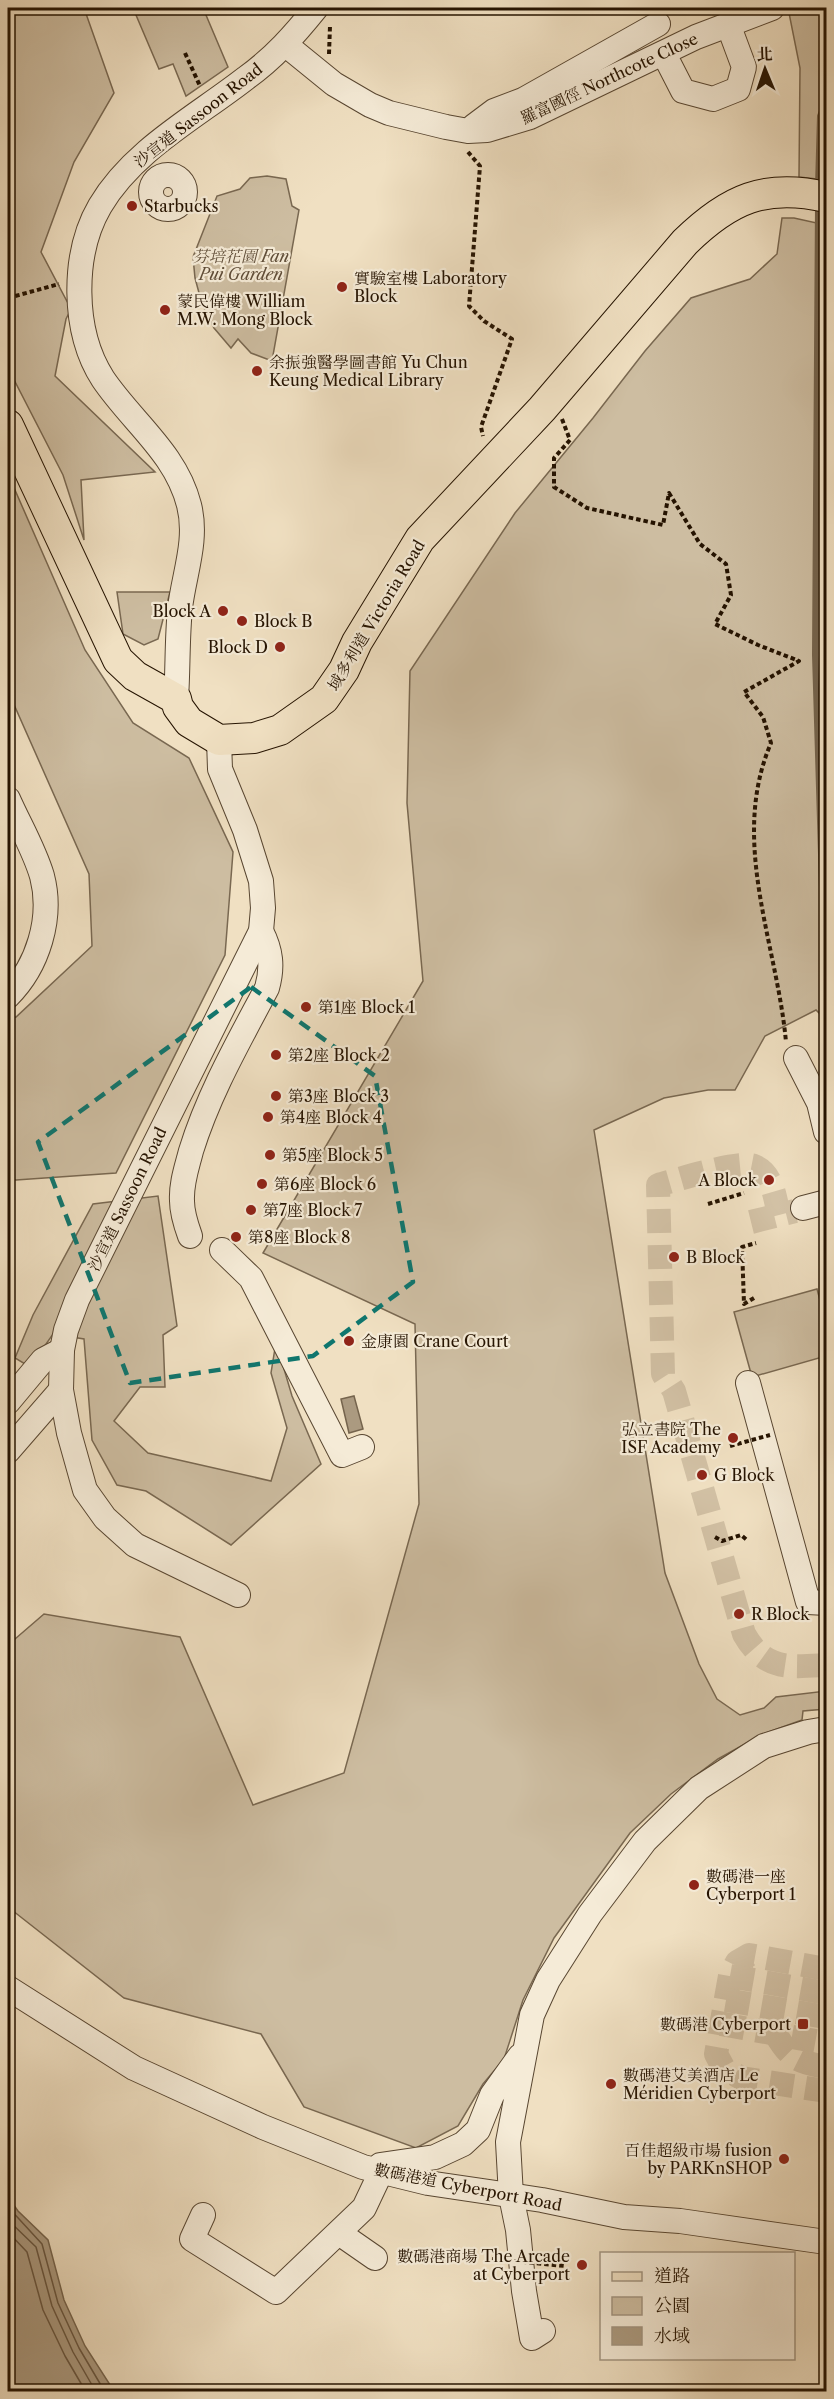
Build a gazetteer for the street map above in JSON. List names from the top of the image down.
{
  "streets": {
    "main road": ["域多利道 Victoria Road"],
    "street": ["羅富國徑 Northcote Close", "沙宣道 Sassoon Road", "數碼港道 Cyberport Road"]
  },
  "crossings": [
    ["羅富國徑 Northcote Close", "沙宣道 Sassoon Road"],
    ["沙宣道 Sassoon Road", "域多利道 Victoria Road"]
  ],
  "parks": ["芬培花園 Fan Pui Garden"],
  "places": {
    "other": [
      "Starbucks",
      "實驗室樓 Laboratory Block",
      "蒙民偉樓 William M.W. Mong Block",
      "余振強醫學圖書館 Yu Chun Keung Medical Library",
      "Block A",
      "Block B",
      "Block D",
      "第1座 Block 1",
      "第2座 Block 2",
      "第3座 Block 3",
      "第4座 Block 4",
      "第5座 Block 5",
      "A Block",
      "第6座 Block 6",
      "第7座 Block 7",
      "第8座 Block 8",
      "B Block",
      "金康園 Crane Court",
      "弘立書院 The ISF Academy",
      "G Block",
      "R Block",
      "數碼港一座 Cyberport 1",
      "數碼港艾美酒店 Le Méridien Cyberport",
      "百佳超級市場 fusion by PARKnSHOP",
      "數碼港商場 The Arcade at Cyberport"
    ],
    "transit": ["數碼港 Cyberport"]
  },
  "legend": ["道路", "公園", "水域"],
  "north": "top"
}
